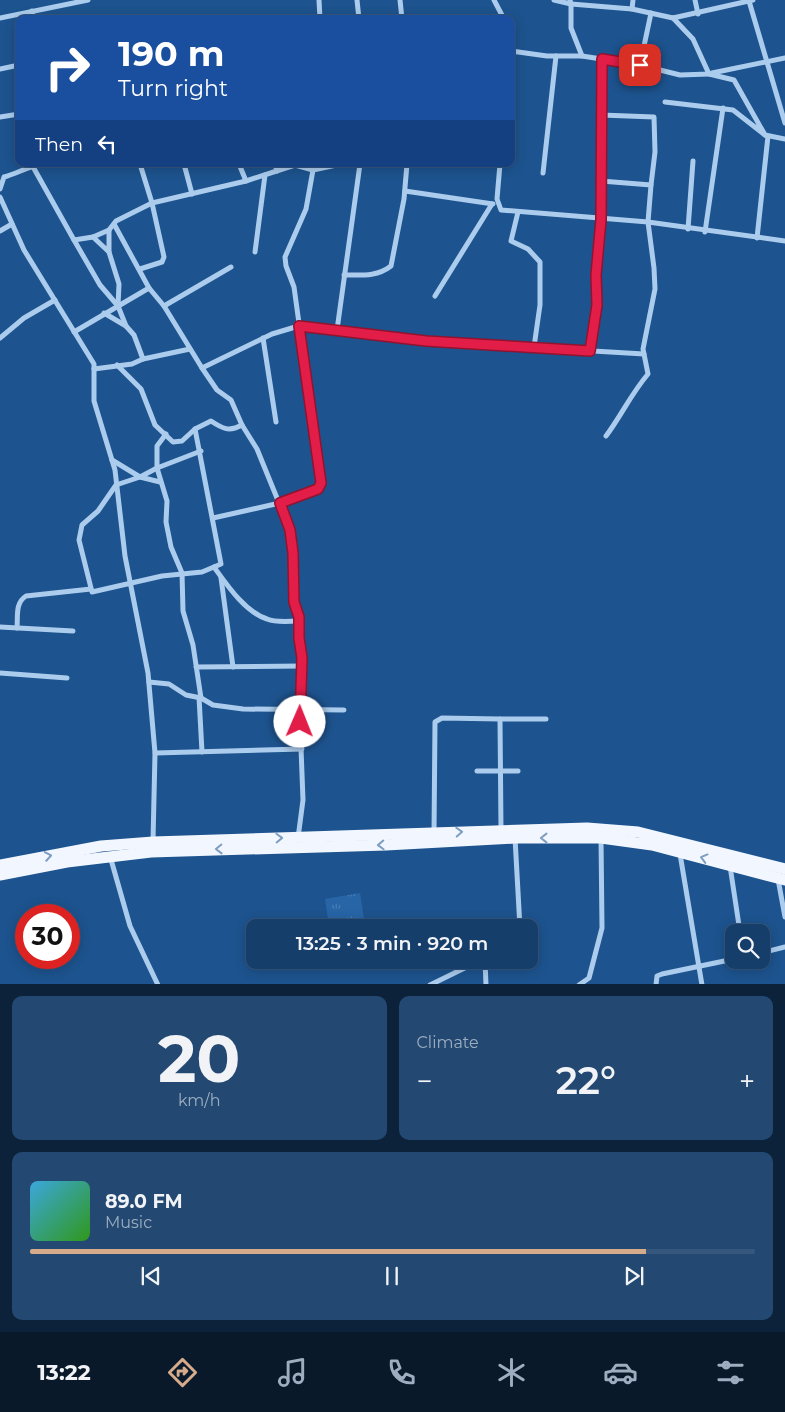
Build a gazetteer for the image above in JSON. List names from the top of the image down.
{
  "page": {
    "turn": ["190 m", "Turn right"],
    "then": "Then",
    "limit": "30",
    "trip": "13:25 · 3 min · 920 m",
    "tile": [
      ["20", "km/h"],
      "Climate"
    ],
    "heat": ["−", "22°", "+"],
    "song": ["89.0 FM", "Music"],
    "tabs": "13:22"
  }
}
